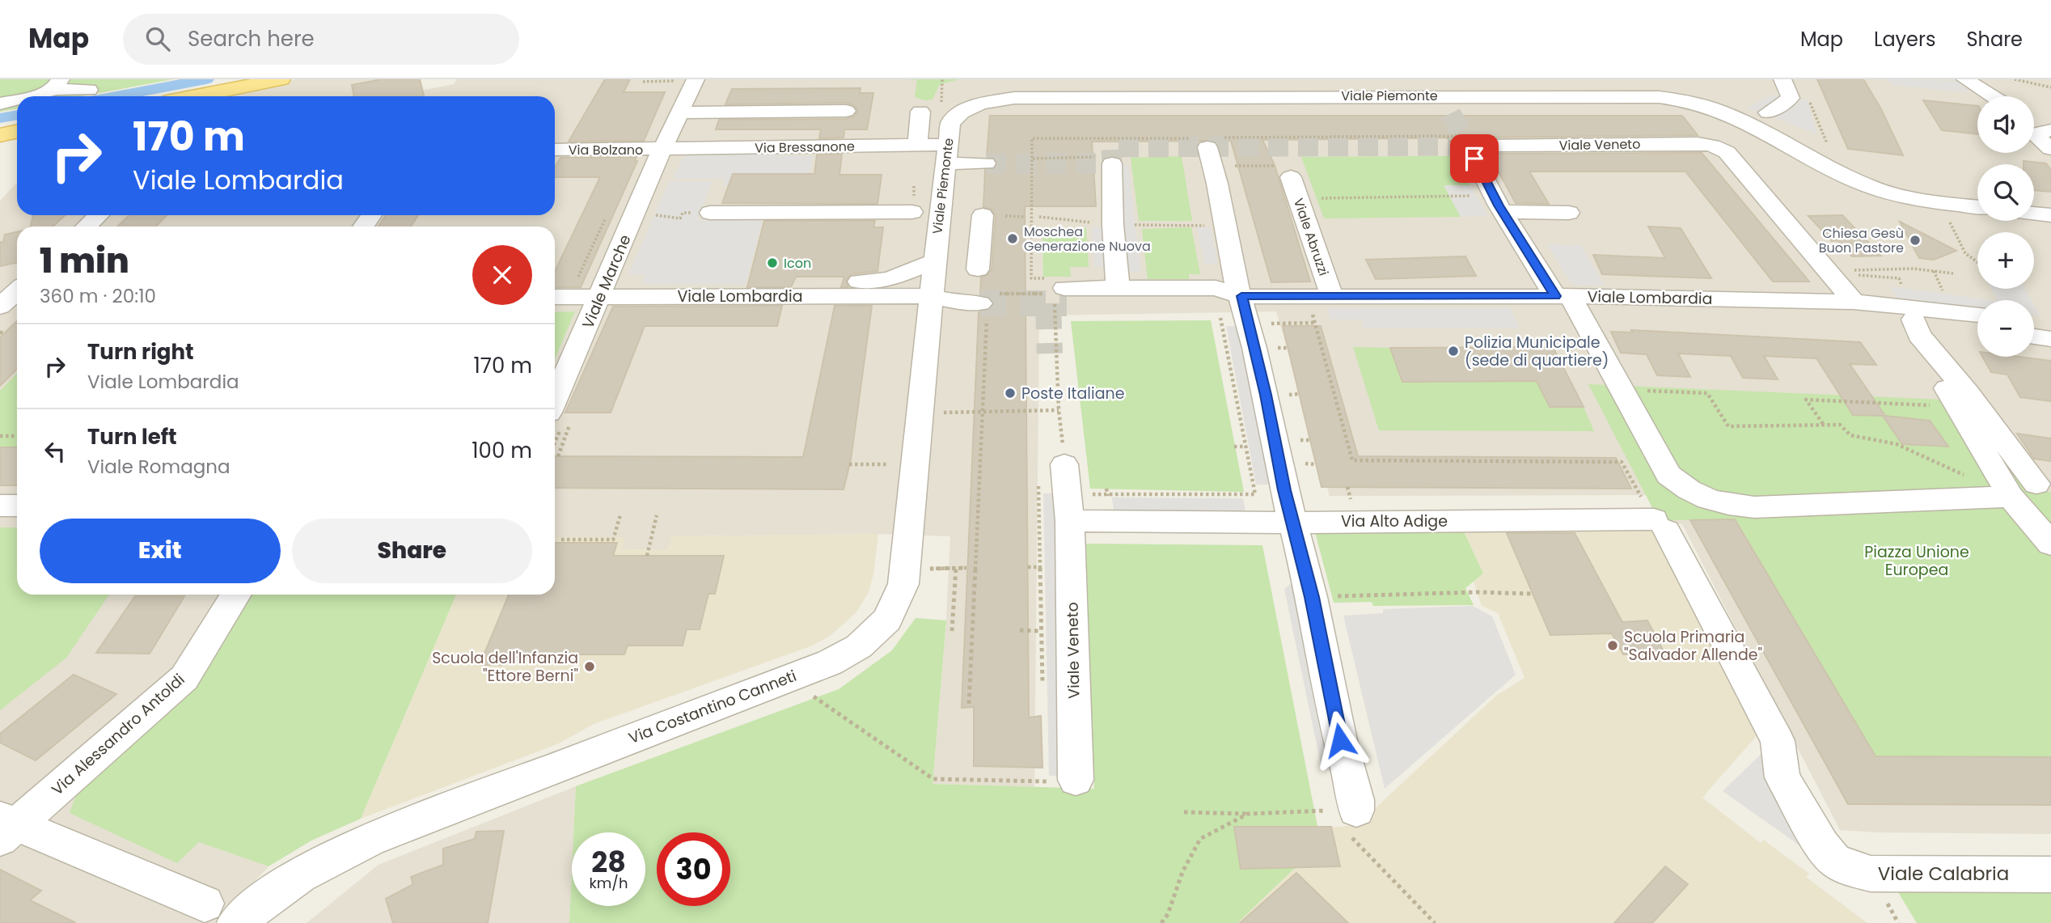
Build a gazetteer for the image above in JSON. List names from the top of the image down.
{
  "streets": {
    "street": [
      "Viale Piemonte",
      "Viale Veneto",
      "Via Bressanone",
      "Via Bolzano",
      "Viale Abruzzi",
      "Viale Marche",
      "Viale Lombardia",
      "Via Alto Adige",
      "Via Costantino Canneti",
      "Via Alessandro Antoldi",
      "Viale Calabria"
    ]
  },
  "crossings": [
    ["Viale Piemonte", "Via Bressanone"],
    ["Viale Piemonte", "Viale Lombardia"],
    ["Viale Piemonte", "Via Costantino Canneti"],
    ["Viale Veneto", "Via Alto Adige"],
    ["Via Bressanone", "Via Bolzano"],
    ["Via Bressanone", "Viale Marche"],
    ["Via Bolzano", "Viale Marche"],
    ["Viale Abruzzi", "Viale Lombardia"],
    ["Viale Marche", "Viale Lombardia"],
    ["Viale Lombardia", "Via Costantino Canneti"],
    ["Via Alto Adige", "Viale Calabria"]
  ],
  "parks": ["Piazza Unione Europea"],
  "places": [
    "Moschea Generazione Nuova",
    "Chiesa Gesù Buon Pastore",
    "Icon",
    "Polizia Municipale (sede di quartiere)",
    "Poste Italiane",
    "Scuola Primaria \"Salvador Allende\"",
    "Scuola dell'Infanzia \"Ettore Berni\""
  ],
  "page": {
    "header": "Map",
    "search": "Search here",
    "nav": ["Map", "Layers", "Share"],
    "map_buttons": ["+", "−"],
    "turn": ["170 m", "Viale Lombardia"],
    "heading": ["1 min", "360 m · 20:10"],
    "list": [
      {
        "name": "Turn right",
        "note": "Viale Lombardia",
        "value": "170 m"
      },
      {
        "name": "Turn left",
        "note": "Viale Romagna",
        "value": "100 m"
      }
    ],
    "buttons": ["Exit", "Share"],
    "speed": "28 km/h",
    "limit": "30"
  }
}
